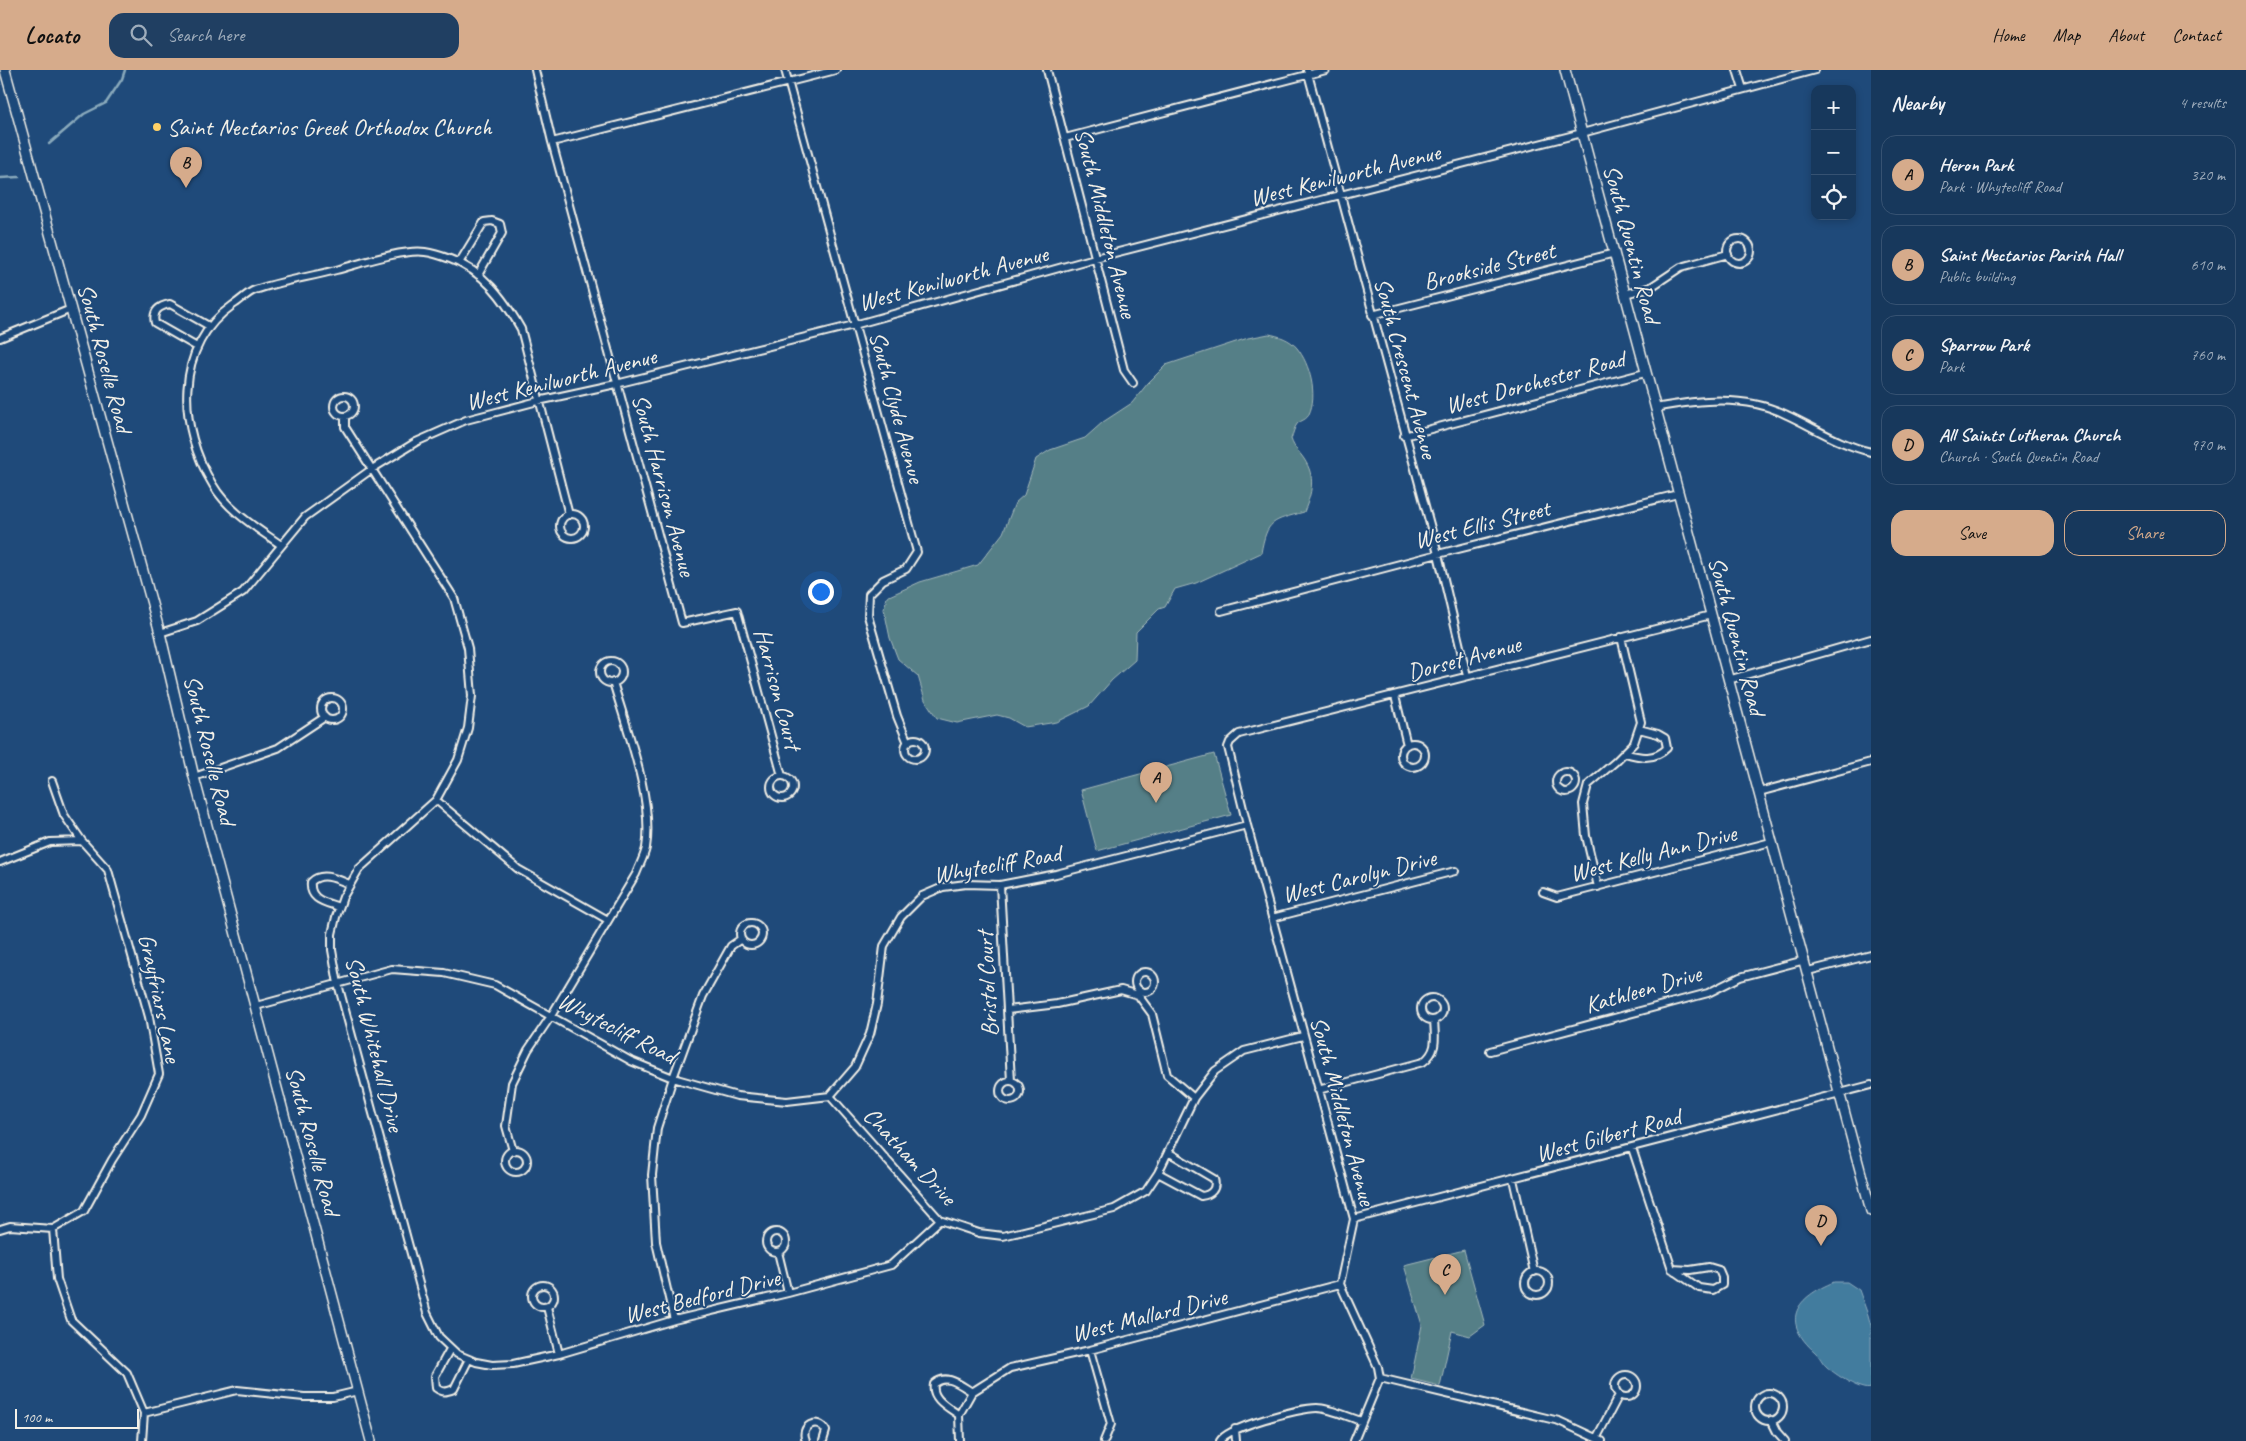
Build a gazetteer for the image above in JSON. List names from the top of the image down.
{
  "streets": {
    "main road": ["South Quentin Road", "South Roselle Road"],
    "street": [
      "West Kenilworth Avenue",
      "South Middleton Avenue",
      "Brookside Street",
      "South Crescent Avenue",
      "West Dorchester Road",
      "South Clyde Avenue",
      "South Harrison Avenue",
      "West Ellis Street",
      "Dorset Avenue",
      "Harrison Court",
      "West Kelly Ann Drive",
      "Whytecliff Road",
      "West Carolyn Drive",
      "Bristol Court",
      "Kathleen Drive",
      "Grayfriars Lane",
      "South Whitehall Drive",
      "West Gilbert Road",
      "Chatham Drive",
      "West Bedford Drive",
      "West Mallard Drive"
    ]
  },
  "crossings": [
    ["West Kenilworth Avenue", "South Middleton Avenue"],
    ["West Kenilworth Avenue", "South Quentin Road"],
    ["West Kenilworth Avenue", "South Roselle Road"],
    ["West Kenilworth Avenue", "South Crescent Avenue"],
    ["West Kenilworth Avenue", "South Clyde Avenue"],
    ["West Kenilworth Avenue", "South Harrison Avenue"],
    ["West Kenilworth Avenue", "South Whitehall Drive"],
    ["South Middleton Avenue", "Dorset Avenue"],
    ["South Middleton Avenue", "Whytecliff Road"],
    ["South Middleton Avenue", "West Carolyn Drive"],
    ["South Middleton Avenue", "West Gilbert Road"],
    ["South Middleton Avenue", "Chatham Drive"],
    ["South Middleton Avenue", "West Mallard Drive"],
    ["South Quentin Road", "Brookside Street"],
    ["South Quentin Road", "West Dorchester Road"],
    ["South Quentin Road", "West Ellis Street"],
    ["South Quentin Road", "Dorset Avenue"],
    ["South Quentin Road", "West Kelly Ann Drive"],
    ["South Quentin Road", "Kathleen Drive"],
    ["South Quentin Road", "West Gilbert Road"],
    ["Brookside Street", "South Crescent Avenue"],
    ["South Roselle Road", "Whytecliff Road"],
    ["South Crescent Avenue", "West Dorchester Road"],
    ["South Crescent Avenue", "West Ellis Street"],
    ["South Crescent Avenue", "Dorset Avenue"],
    ["South Harrison Avenue", "Harrison Court"],
    ["Whytecliff Road", "Bristol Court"],
    ["Whytecliff Road", "South Whitehall Drive"],
    ["Whytecliff Road", "Chatham Drive"],
    ["South Whitehall Drive", "West Bedford Drive"],
    ["Chatham Drive", "West Bedford Drive"]
  ],
  "places": ["Saint Nectarios Greek Orthodox Church"],
  "scale_bar": "100 m",
  "page": {
    "header": "Locato",
    "search": "Search here",
    "nav": [
      "Home",
      "Map",
      "About",
      "Contact"
    ],
    "heading": ["Nearby", "4 results"],
    "map_buttons": ["+", "−"],
    "list": [
      {
        "mark": "A",
        "name": "Heron Park",
        "note": "Park · Whytecliff Road",
        "value": "320 m"
      },
      {
        "mark": "B",
        "name": "Saint Nectarios Parish Hall",
        "note": "Public building",
        "value": "610 m"
      },
      {
        "mark": "C",
        "name": "Sparrow Park",
        "note": "Park",
        "value": "760 m"
      },
      {
        "mark": "D",
        "name": "All Saints Lutheran Church",
        "note": "Church · South Quentin Road",
        "value": "970 m"
      }
    ],
    "pins": [
      "B",
      "A",
      "D",
      "C"
    ],
    "buttons": ["Save", "Share"],
    "scale": "100 m"
  }
}
